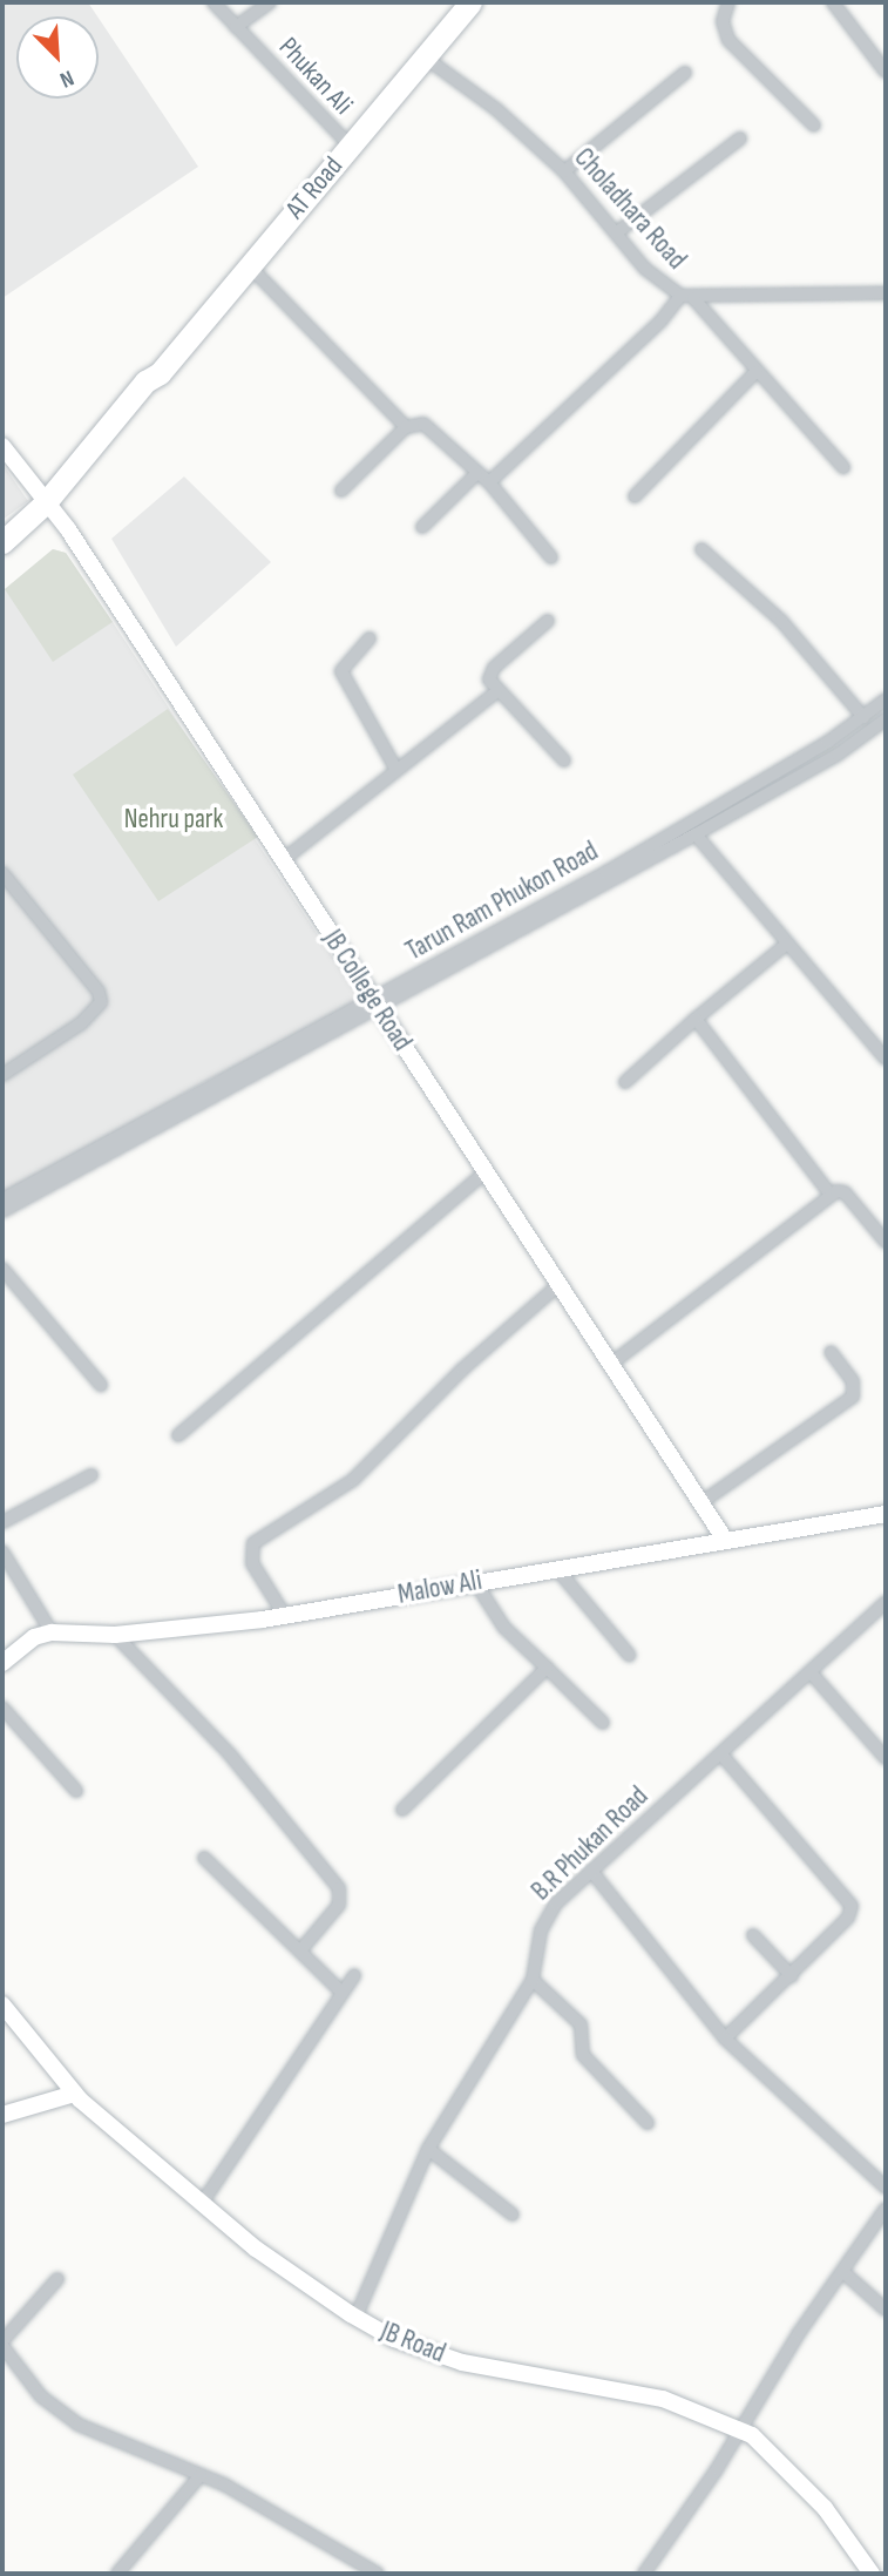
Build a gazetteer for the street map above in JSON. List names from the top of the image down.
{
  "streets": {
    "highway": ["AT Road"],
    "street": [
      "Phukan Ali",
      "Choladhara Road",
      "Tarun Ram Phukon Road",
      "JB College Road",
      "Malow Ali",
      "B.R Phukan Road",
      "JB Road"
    ]
  },
  "crossings": [
    ["Phukan Ali", "AT Road"],
    ["AT Road", "Choladhara Road"],
    ["AT Road", "JB College Road"],
    ["Tarun Ram Phukon Road", "JB College Road"],
    ["JB College Road", "Malow Ali"],
    ["B.R Phukan Road", "JB Road"]
  ],
  "parks": ["Nehru park"],
  "north": "bottom right"
}
